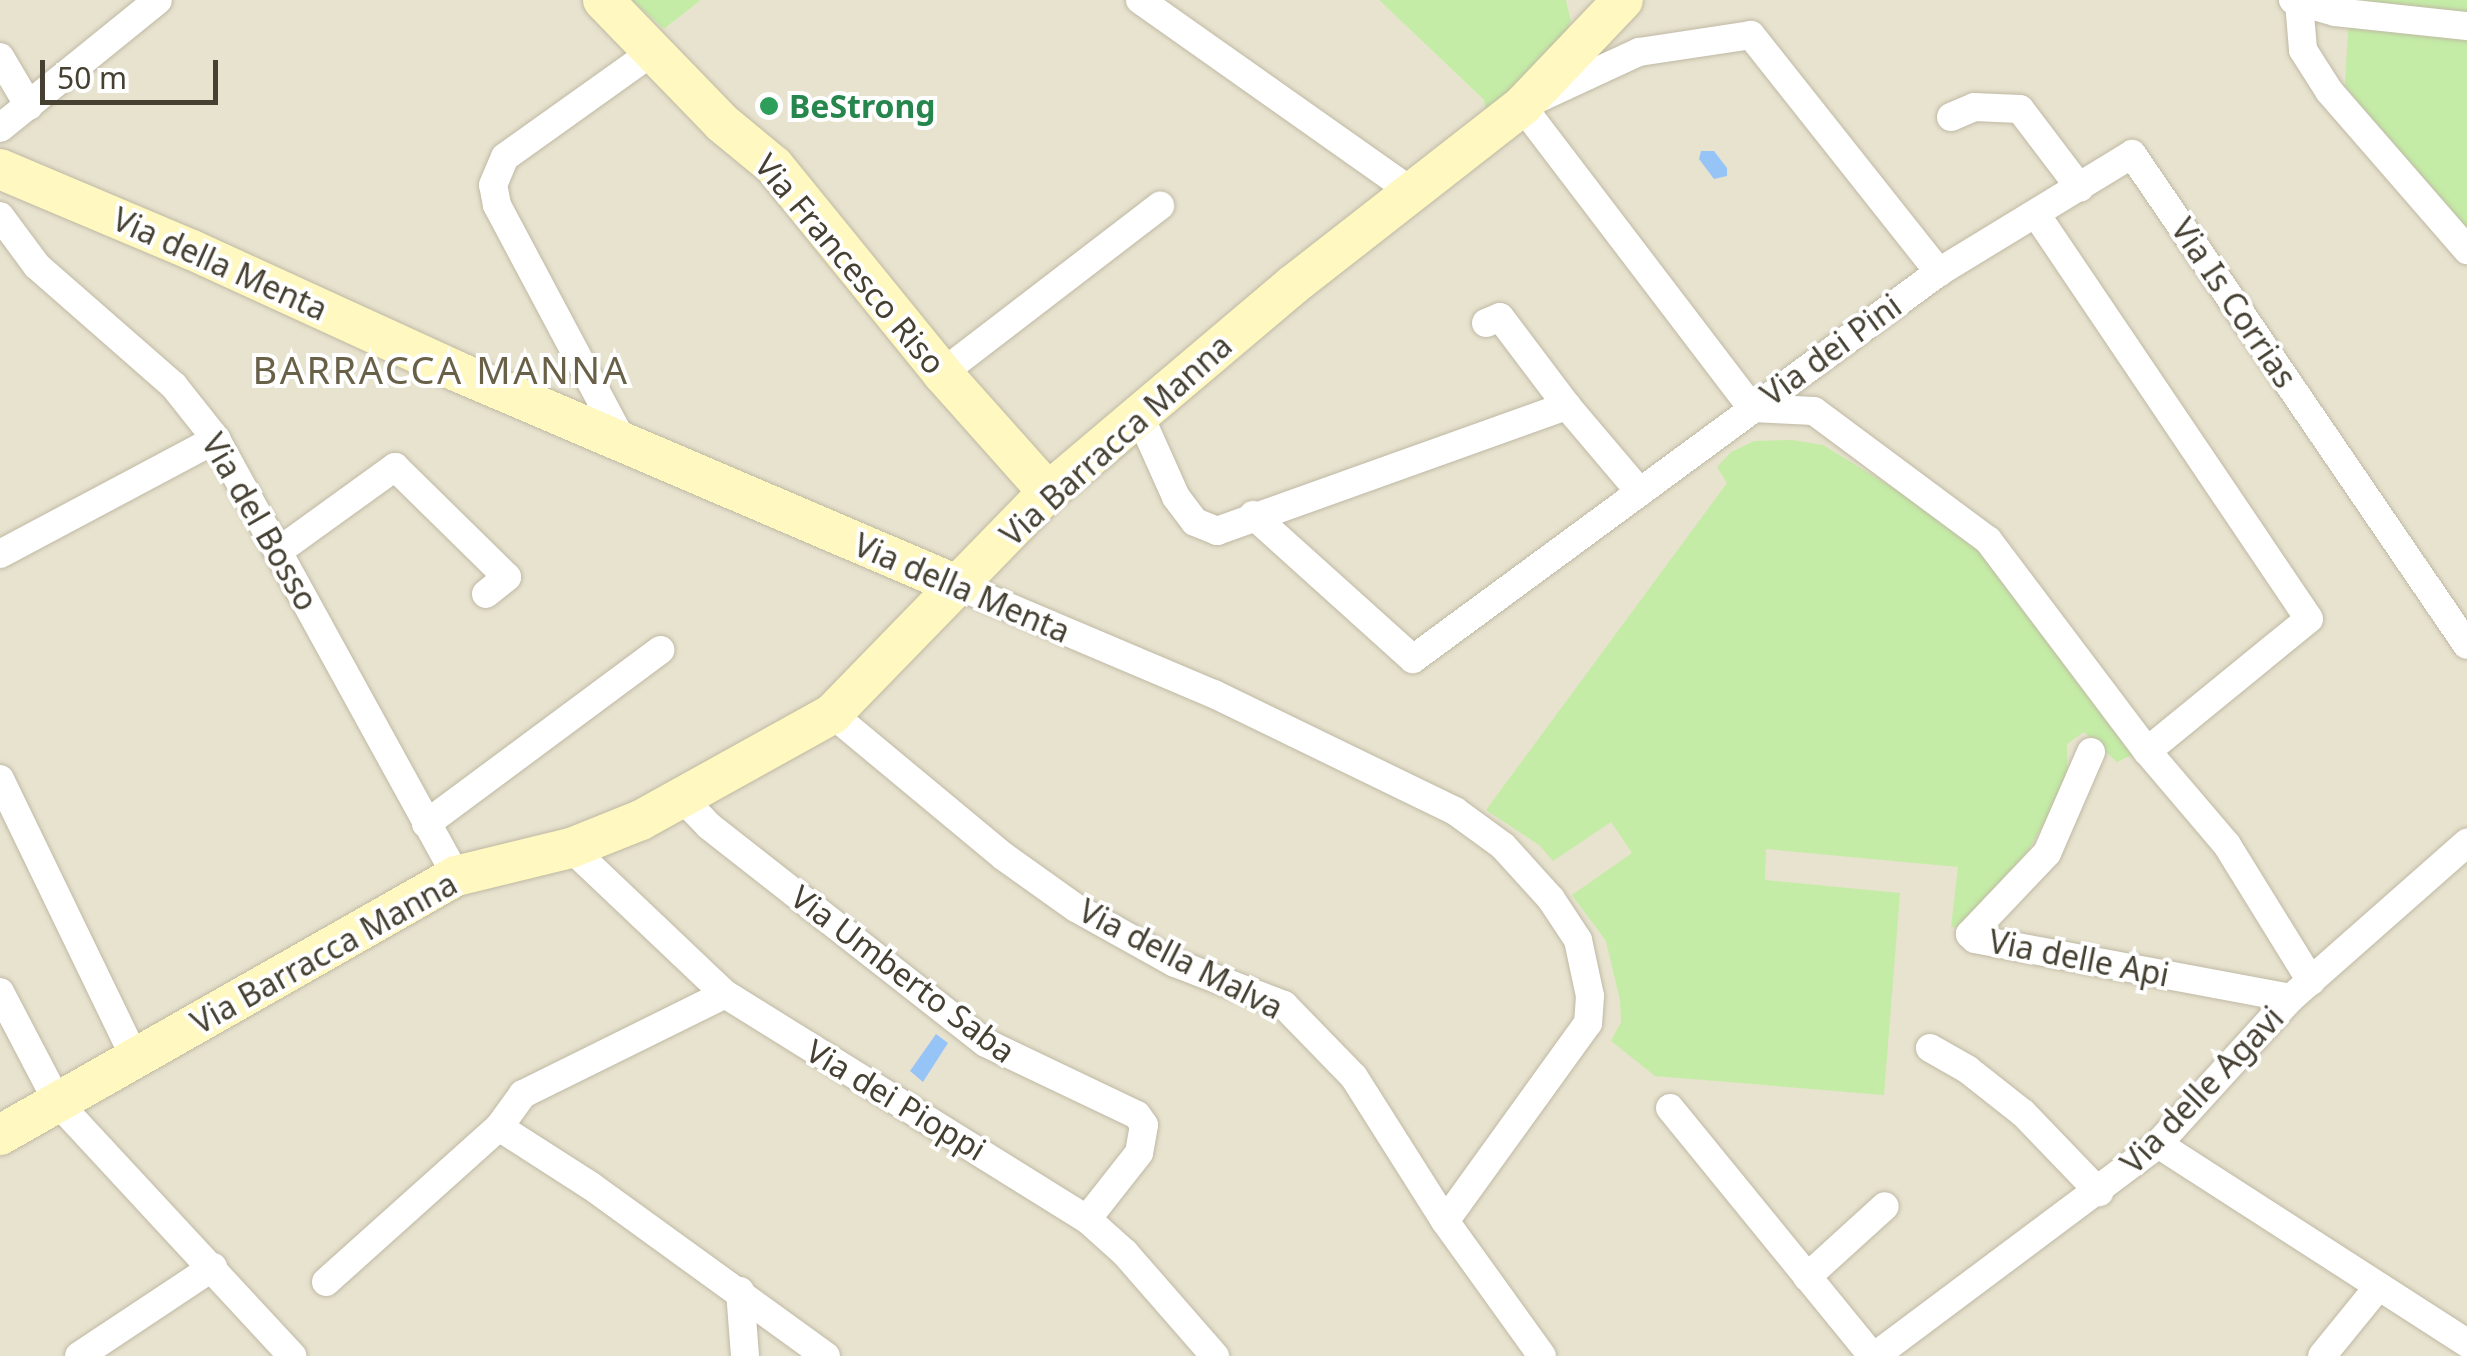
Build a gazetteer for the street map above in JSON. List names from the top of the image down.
{
  "streets": {
    "street": [
      "Via della Menta",
      "Via Francesco Riso",
      "Via Is Corrias",
      "Via dei Pini",
      "Via Barracca Manna",
      "Via del Bosso",
      "Via delle Api",
      "Via della Malva",
      "Via Umberto Saba",
      "Via delle Agavi",
      "Via dei Pioppi"
    ]
  },
  "crossings": [
    ["Via della Menta", "Via Barracca Manna"],
    ["Via della Menta", "Via della Malva"],
    ["Via Francesco Riso", "Via Barracca Manna"],
    ["Via Is Corrias", "Via dei Pini"],
    ["Via dei Pini", "Via Barracca Manna"],
    ["Via Barracca Manna", "Via del Bosso"],
    ["Via Barracca Manna", "Via della Malva"],
    ["Via Barracca Manna", "Via Umberto Saba"],
    ["Via Barracca Manna", "Via dei Pioppi"],
    ["Via delle Api", "Via delle Agavi"],
    ["Via Umberto Saba", "Via dei Pioppi"]
  ],
  "districts": ["BARRACCA MANNA"],
  "places": ["BeStrong"],
  "scale_bar": "50 m"
}
